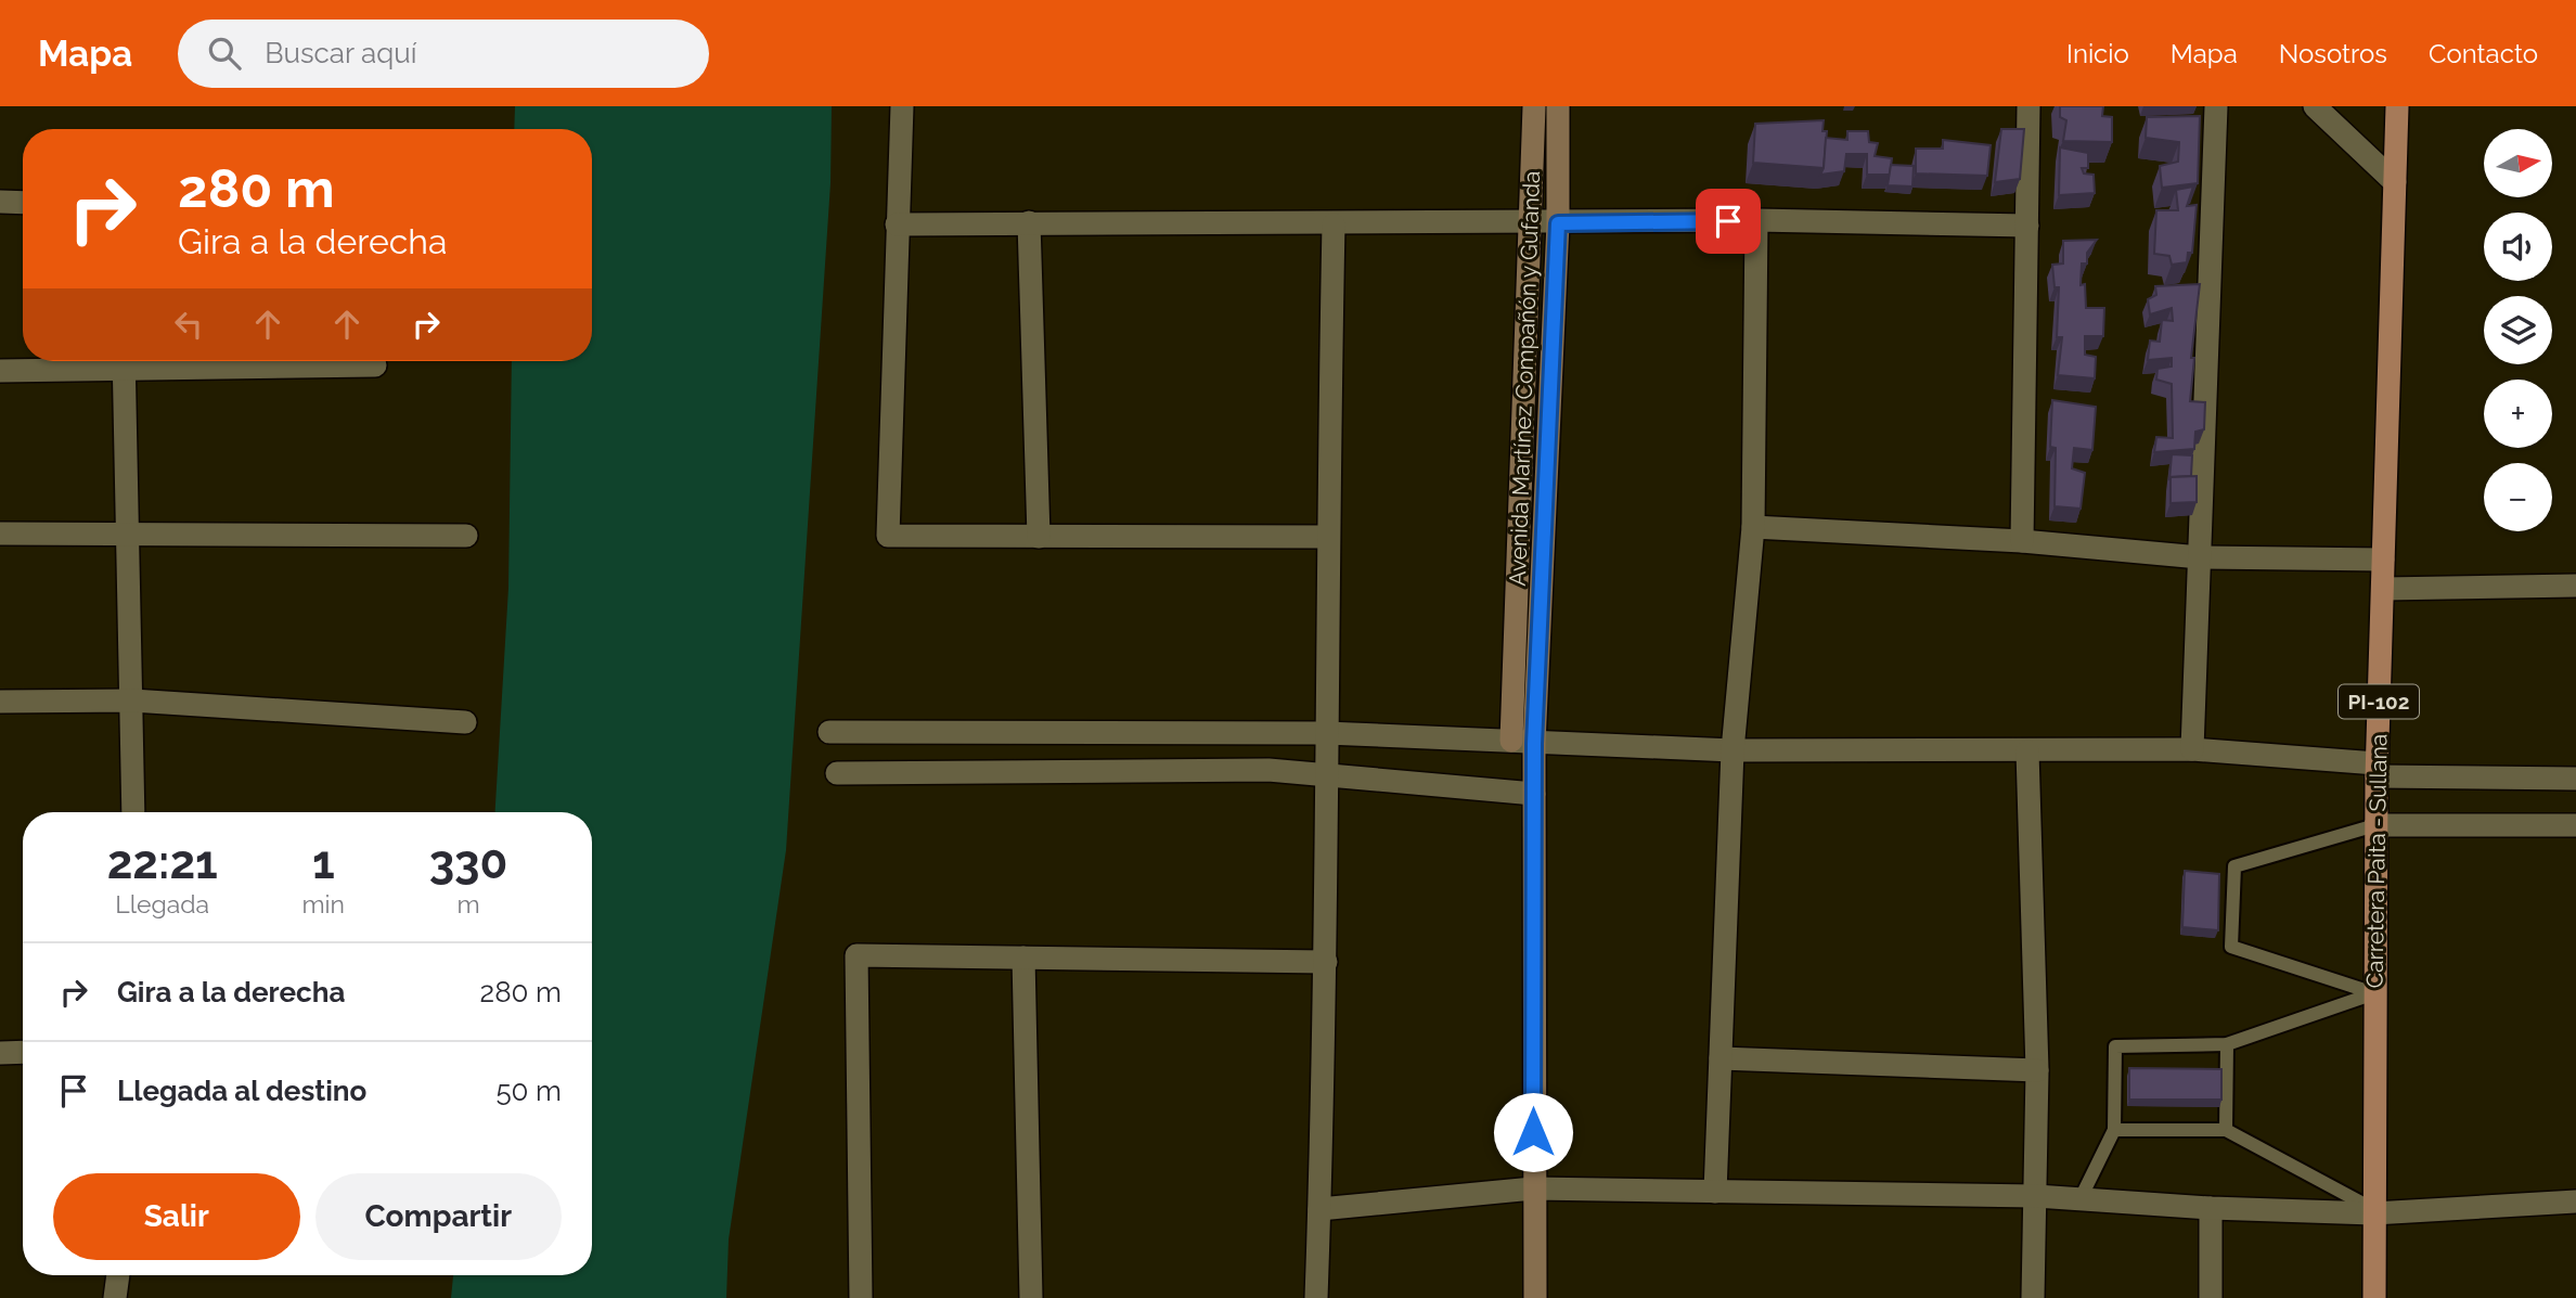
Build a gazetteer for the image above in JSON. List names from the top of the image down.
{
  "streets": {
    "main road": ["PI-102", "Carretera Paita - Sullana"],
    "street": ["Avenida Martínez Compañón y Gufanda"]
  },
  "north": "right",
  "page": {
    "header": "Mapa",
    "search": "Buscar aquí",
    "nav": [
      "Inicio",
      "Mapa",
      "Nosotros",
      "Contacto"
    ],
    "map_buttons": ["+", "−"],
    "turn": ["280 m", "Gira a la derecha"],
    "eta": [
      "22:21",
      "Llegada",
      "1",
      "min",
      "330",
      "m"
    ],
    "list": [
      {
        "name": "Gira a la derecha",
        "value": "280 m"
      },
      {
        "name": "Llegada al destino",
        "value": "50 m"
      }
    ],
    "buttons": ["Salir", "Compartir"]
  }
}
